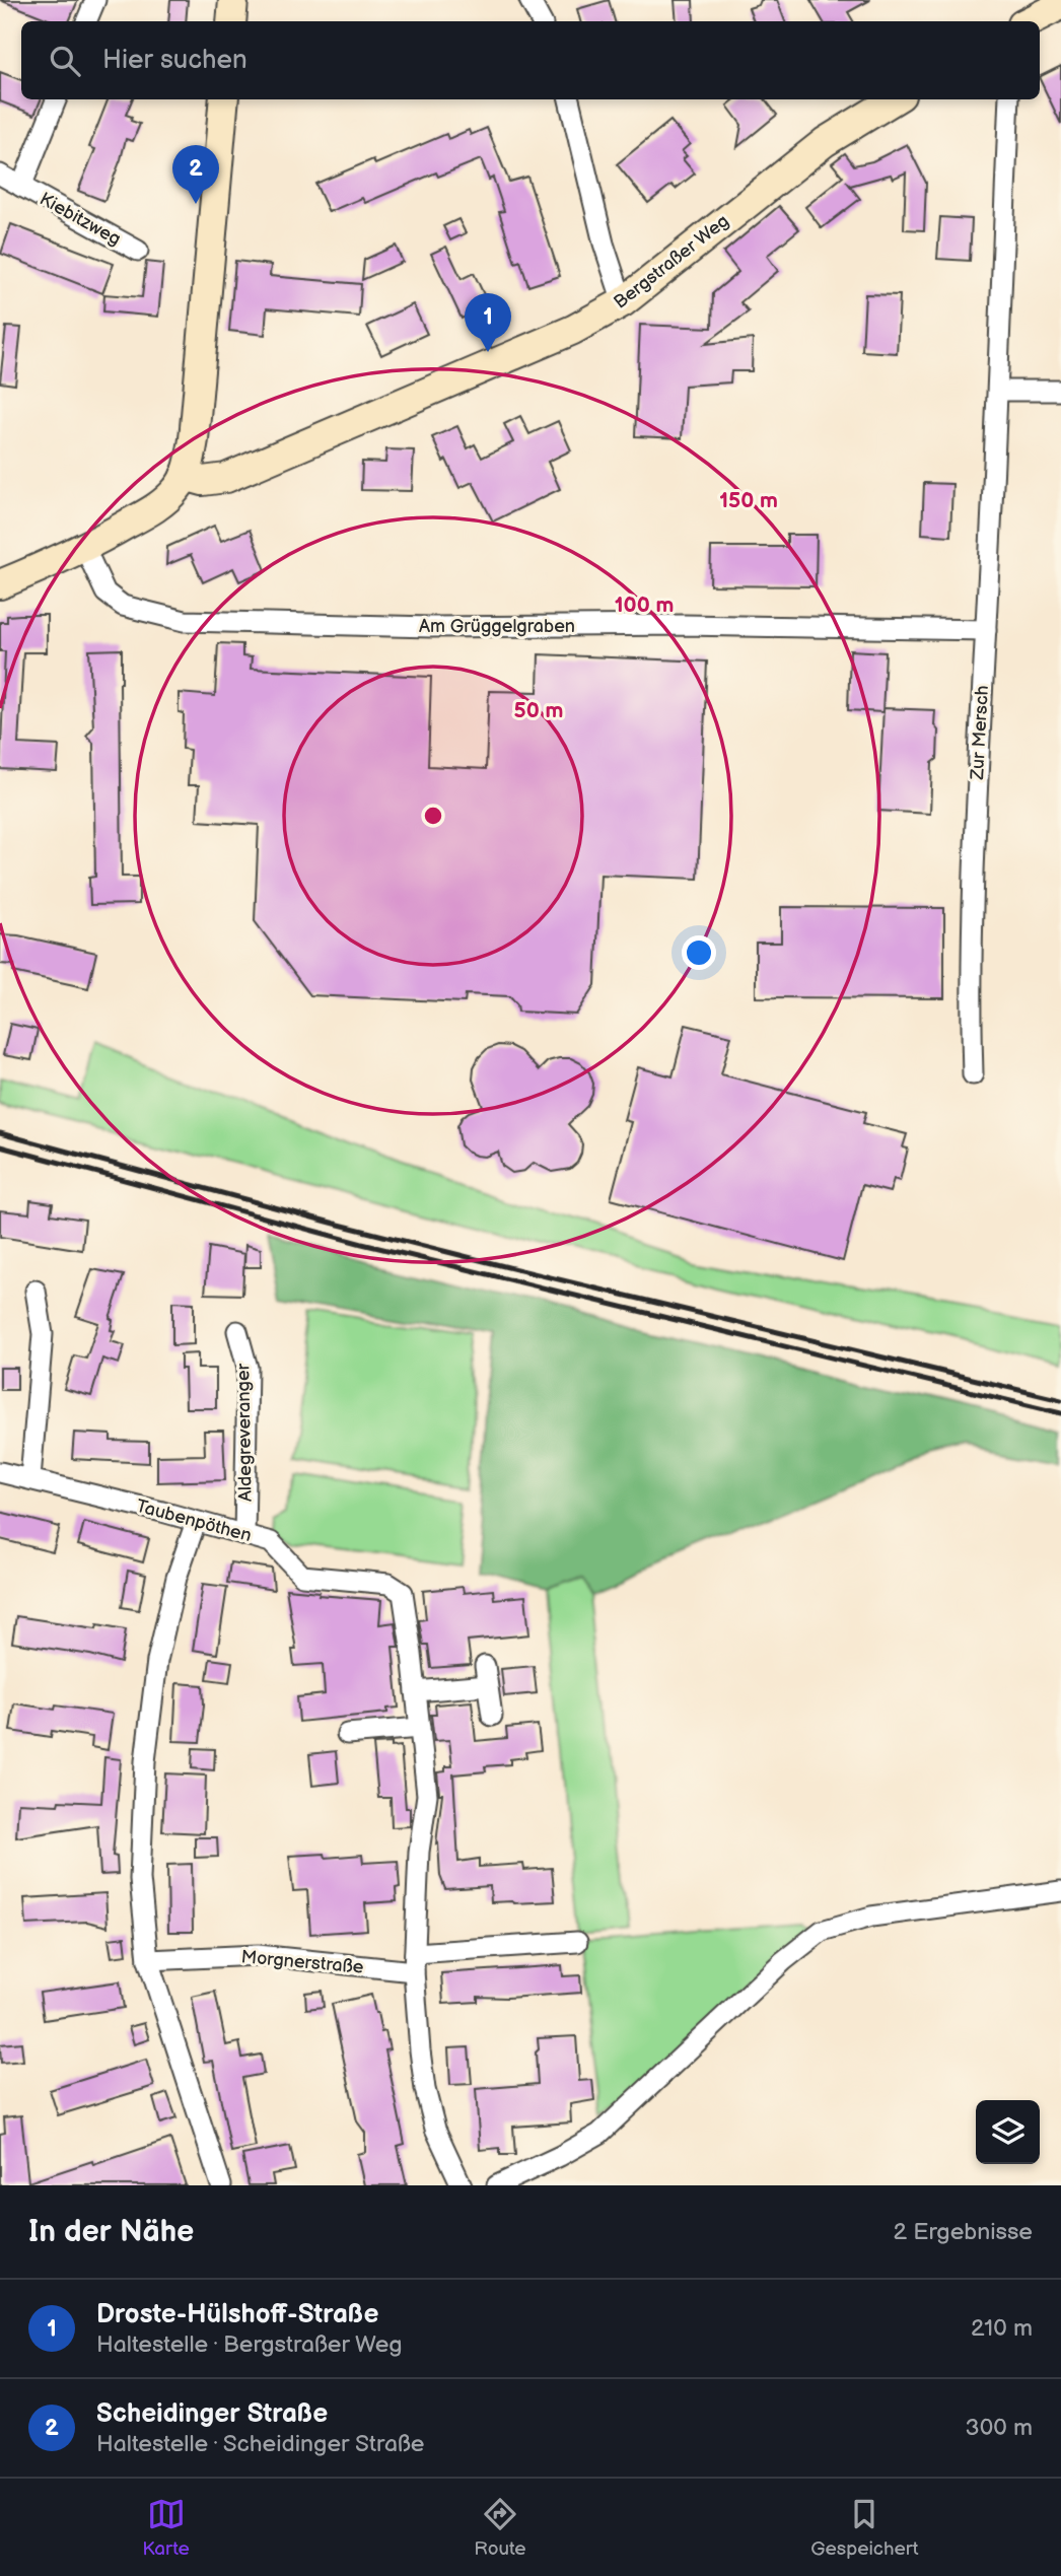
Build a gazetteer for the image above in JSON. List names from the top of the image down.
{
  "streets": {
    "street": [
      "Kiebitzweg",
      "Bergstraßer Weg",
      "Am Grüggelgraben",
      "Zur Mersch",
      "Aldegreveranger",
      "Taubenpöthen",
      "Morgnerstraße"
    ]
  },
  "crossings": [
    ["Am Grüggelgraben", "Zur Mersch"],
    ["Aldegreveranger", "Taubenpöthen"],
    ["Taubenpöthen", "Morgnerstraße"]
  ],
  "page": {
    "search": "Hier suchen",
    "pins": ["2", "1"],
    "heading": ["In der Nähe", "2 Ergebnisse"],
    "list": [
      {
        "mark": "1",
        "name": "Droste-Hülshoff-Straße",
        "note": "Haltestelle · Bergstraßer Weg",
        "value": "210 m"
      },
      {
        "mark": "2",
        "name": "Scheidinger Straße",
        "note": "Haltestelle · Scheidinger Straße",
        "value": "300 m"
      }
    ],
    "nav": ["Karte", "Route", "Gespeichert"]
  },
  "rings": ["150 m", "100 m", "50 m"]
}
